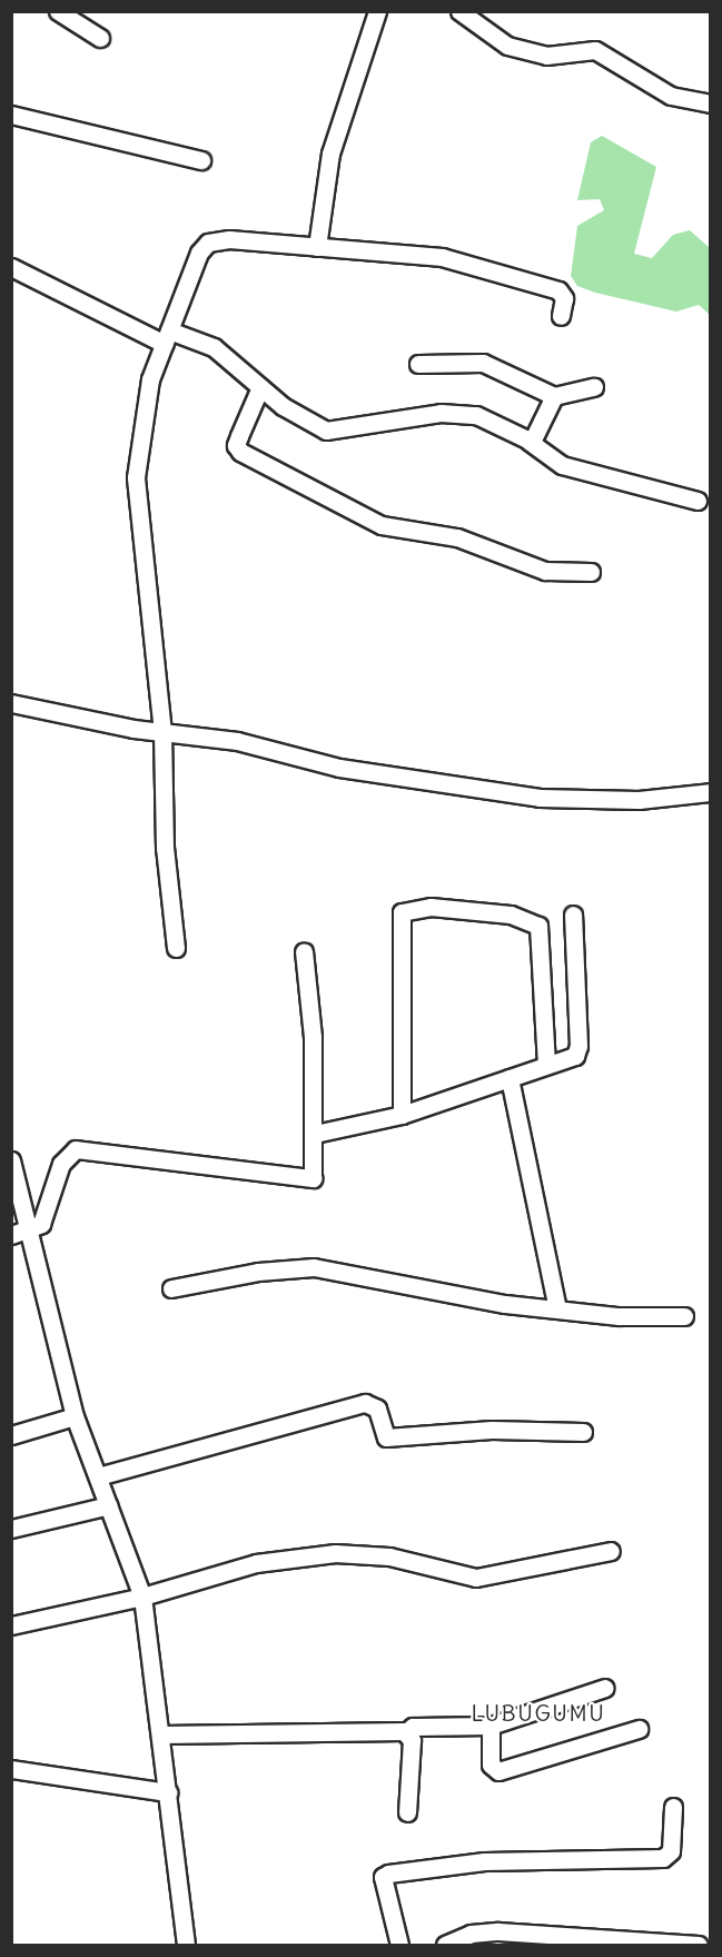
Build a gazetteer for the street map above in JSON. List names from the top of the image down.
{
  "districts": ["LUBUGUMU"]
}
